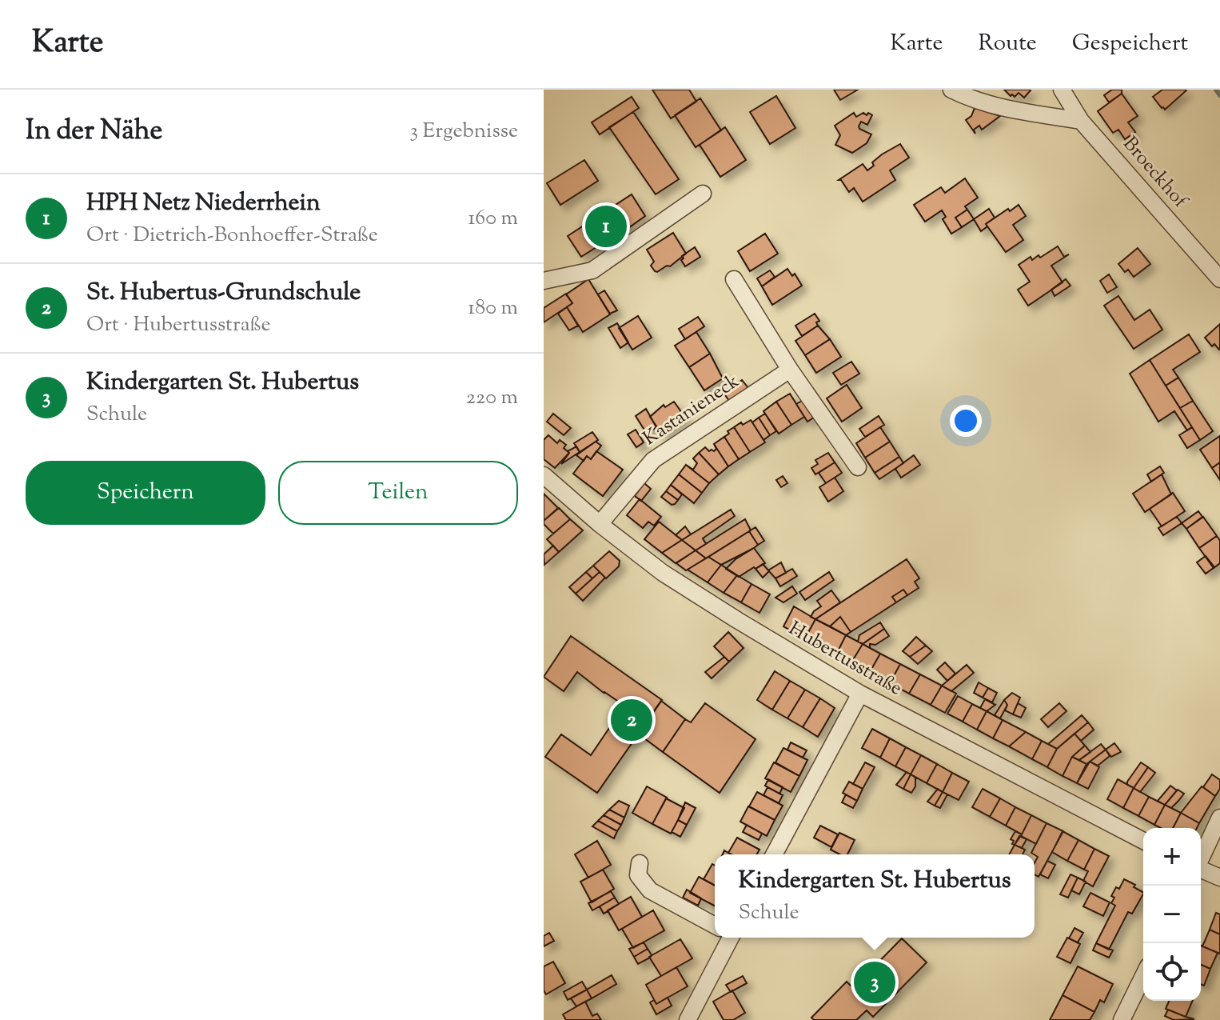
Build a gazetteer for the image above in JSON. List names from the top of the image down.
{
  "streets": {
    "street": ["Broeckhof", "Kastanieneck", "Hubertusstraße"]
  },
  "crossings": [
    ["Kastanieneck", "Hubertusstraße"]
  ],
  "page": {
    "header": "Karte",
    "nav": ["Karte", "Route", "Gespeichert"],
    "heading": ["In der Nähe", "3 Ergebnisse"],
    "list": [
      {
        "mark": "1",
        "name": "HPH Netz Niederrhein",
        "note": "Ort · Dietrich-Bonhoeffer-Straße",
        "value": "160 m"
      },
      {
        "mark": "2",
        "name": "St. Hubertus-Grundschule",
        "note": "Ort · Hubertusstraße",
        "value": "180 m"
      },
      {
        "mark": "3",
        "name": "Kindergarten St. Hubertus",
        "note": "Schule",
        "value": "220 m"
      }
    ],
    "pins": ["1", "2", "3"],
    "buttons": ["Speichern", "Teilen"],
    "map_buttons": ["+", "−"],
    "popup": ["Kindergarten St. Hubertus", "Schule"]
  }
}
